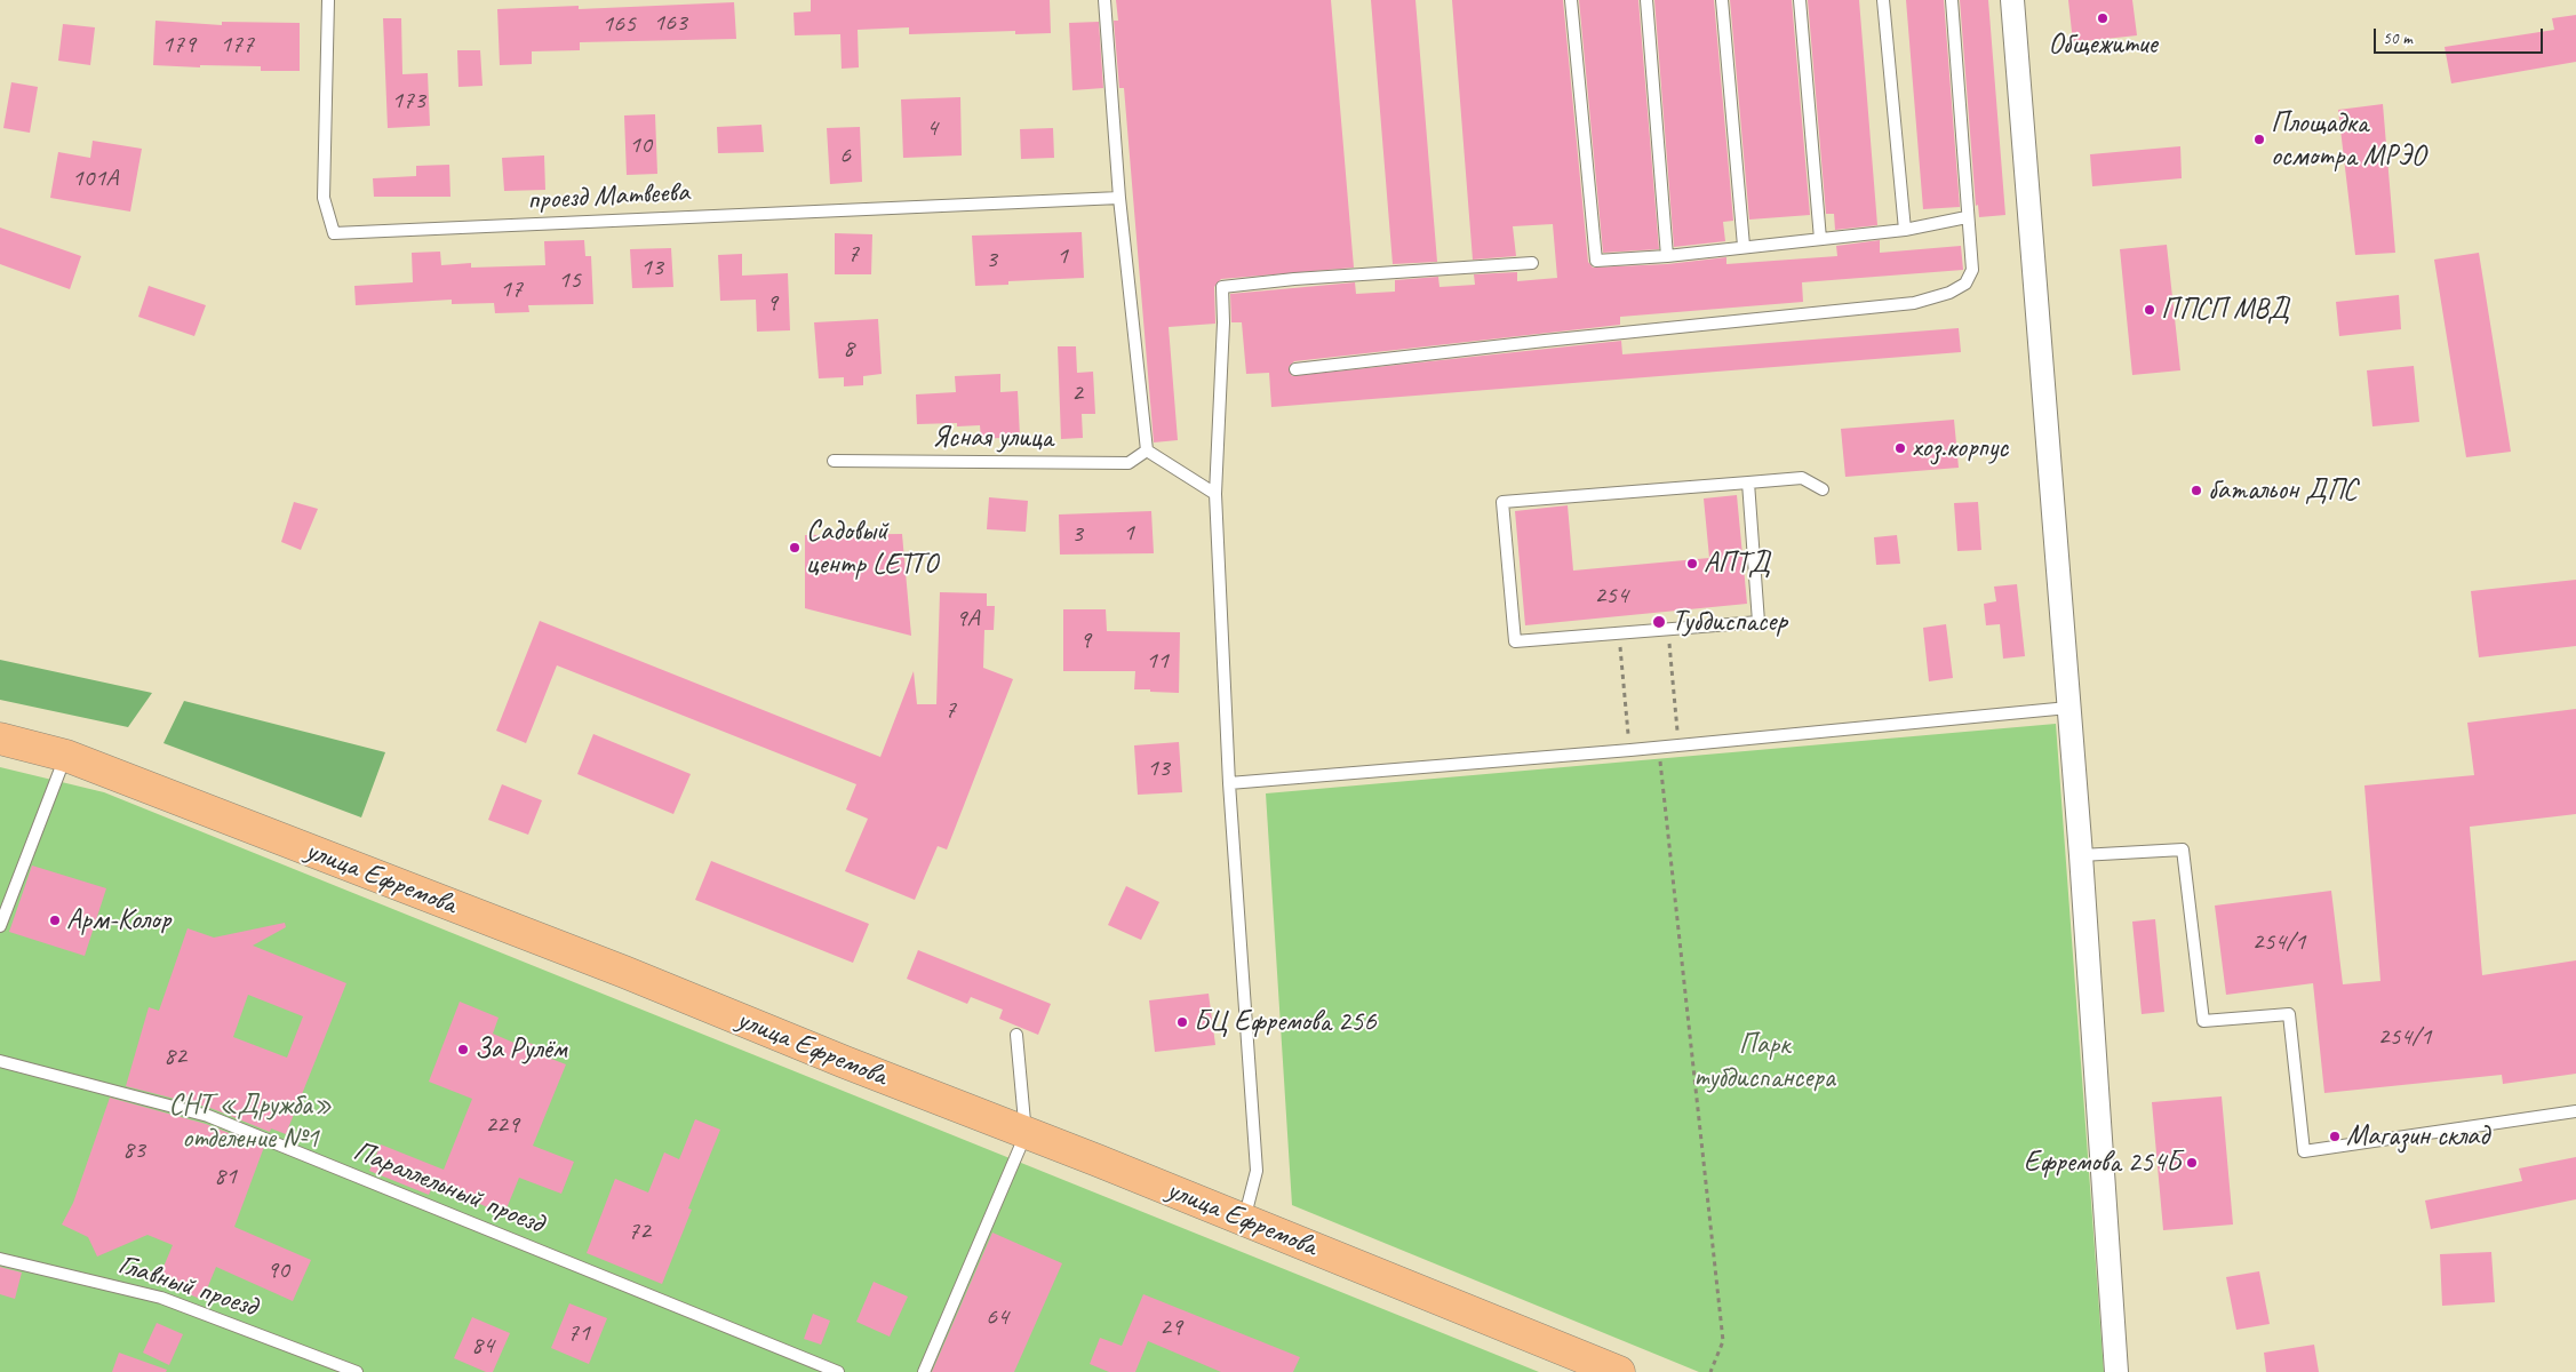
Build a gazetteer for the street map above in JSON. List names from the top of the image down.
{
  "streets": {
    "main road": ["улица Ефремова"],
    "lane": [
      "проезд Матвеева",
      "Ясная улица",
      "Параллельный проезд",
      "Главный проезд"
    ]
  },
  "parks": ["Парк тубдиспансера", "СНТ «Дружба» отделение №1"],
  "places": [
    "Общежитие",
    "Площадка осмотра МРЭО",
    "ППСП МВД",
    "хоз.корпус",
    "батальон ДПС",
    "Садовый центр LETTO",
    "АПТД",
    "Тубдиспасер",
    "Арм-Колор",
    "БЦ Ефремова 256",
    "За Рулём",
    "Магазин склад",
    "Ефремова 254Б"
  ],
  "house_numbers": [
    "163",
    "165",
    "179",
    "177",
    "173",
    "4",
    "10",
    "6",
    "101А",
    "7",
    "1",
    "3",
    "13",
    "15",
    "17",
    "9",
    "8",
    "2",
    "1",
    "3",
    "254",
    "9А",
    "9",
    "11",
    "7",
    "13",
    "254/1",
    "254/1",
    "82",
    "229",
    "83",
    "81",
    "72",
    "90",
    "64",
    "29",
    "71",
    "84"
  ],
  "scale_bar": "50 m"
}
